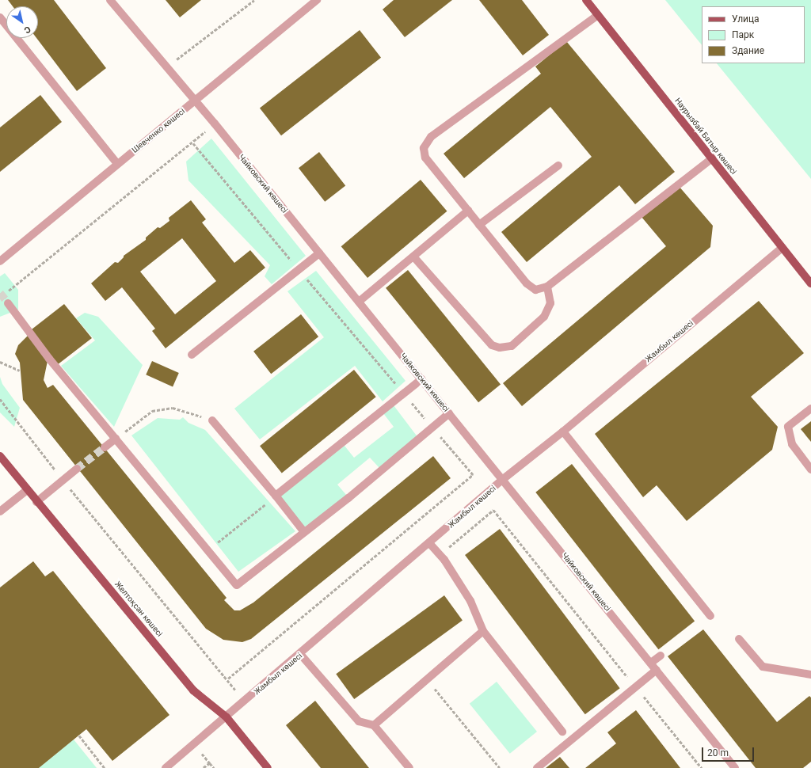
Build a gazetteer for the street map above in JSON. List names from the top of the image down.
{
  "streets": {
    "main road": ["Наурызбай Батыр көшесі", "Желтоқсан көшесі"],
    "street": ["Шевченко көшесі", "Чайковский көшесі", "Жамбыл көшесі"]
  },
  "crossings": [
    ["Шевченко көшесі", "Чайковский көшесі"],
    ["Наурызбай Батыр көшесі", "Жамбыл көшесі"],
    ["Чайковский көшесі", "Жамбыл көшесі"],
    ["Жамбыл көшесі", "Желтоқсан көшесі"]
  ],
  "legend": ["Улица", "Парк", "Здание"],
  "scale_bar": "20 m",
  "north": "bottom right"
}
